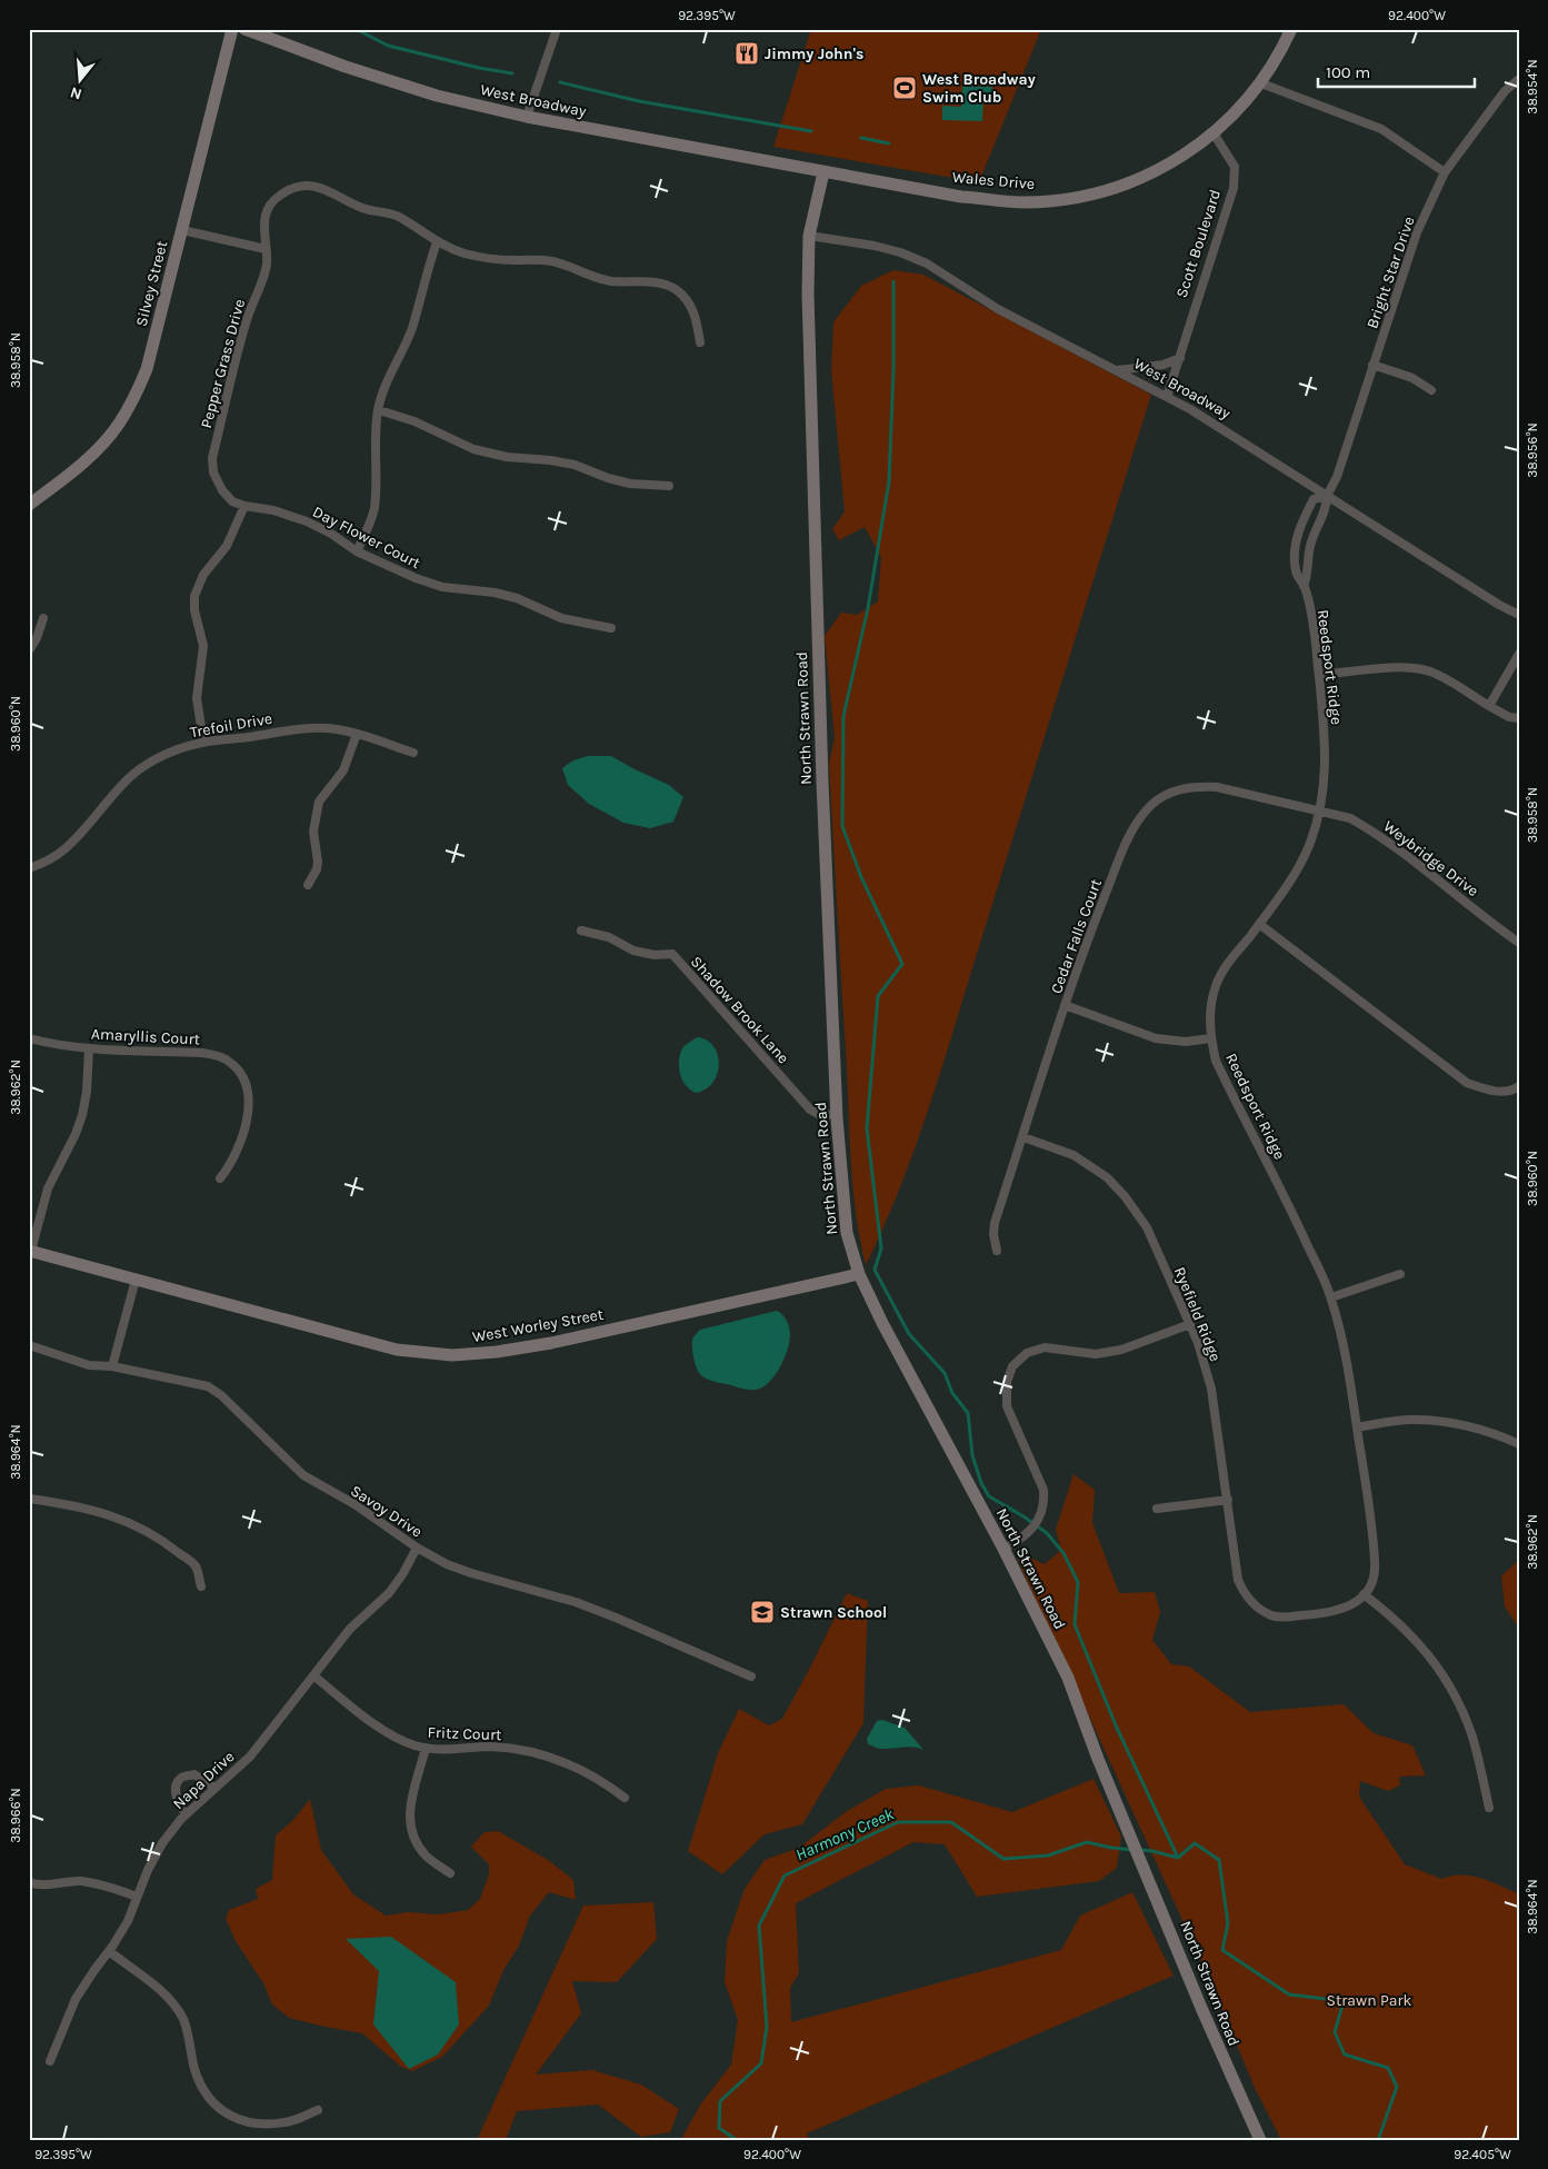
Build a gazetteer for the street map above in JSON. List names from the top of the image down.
{
  "streets": {
    "street": [
      "West Broadway",
      "Wales Drive",
      "Scott Boulevard",
      "Bright Star Drive",
      "Silvey Street",
      "Pepper Grass Drive",
      "Day Flower Court",
      "Reedsport Ridge",
      "North Strawn Road",
      "Trefoil Drive",
      "Weybridge Drive",
      "Cedar Falls Court",
      "Shadow Brook Lane",
      "Amaryllis Court",
      "Ryefield Ridge",
      "West Worley Street",
      "Savoy Drive",
      "Fritz Court",
      "Napa Drive"
    ]
  },
  "crossings": [
    ["West Broadway", "Wales Drive"],
    ["West Broadway", "Scott Boulevard"],
    ["West Broadway", "Bright Star Drive"],
    ["West Broadway", "Reedsport Ridge"],
    ["West Broadway", "North Strawn Road"],
    ["Wales Drive", "Scott Boulevard"],
    ["Wales Drive", "North Strawn Road"],
    ["Bright Star Drive", "Reedsport Ridge"],
    ["Pepper Grass Drive", "Day Flower Court"],
    ["Reedsport Ridge", "Weybridge Drive"],
    ["Reedsport Ridge", "Cedar Falls Court"],
    ["Reedsport Ridge", "Ryefield Ridge"],
    ["North Strawn Road", "Shadow Brook Lane"],
    ["North Strawn Road", "West Worley Street"],
    ["Weybridge Drive", "Cedar Falls Court"],
    ["Cedar Falls Court", "Ryefield Ridge"],
    ["Savoy Drive", "Napa Drive"],
    ["Fritz Court", "Napa Drive"]
  ],
  "water": ["Harmony Creek"],
  "parks": ["Strawn Park"],
  "places": {
    "restaurant": ["Jimmy John's"],
    "sports": ["West Broadway Swim Club"],
    "school or university": ["Strawn School"]
  },
  "scale_bar": "100 m",
  "north": "bottom",
  "coordinates": [
    "92.395°W",
    "92.400°W",
    "38.954°N",
    "38.958°N",
    "38.956°N",
    "38.960°N",
    "38.962°N",
    "38.964°N",
    "38.966°N",
    "92.405°W"
  ]
}
